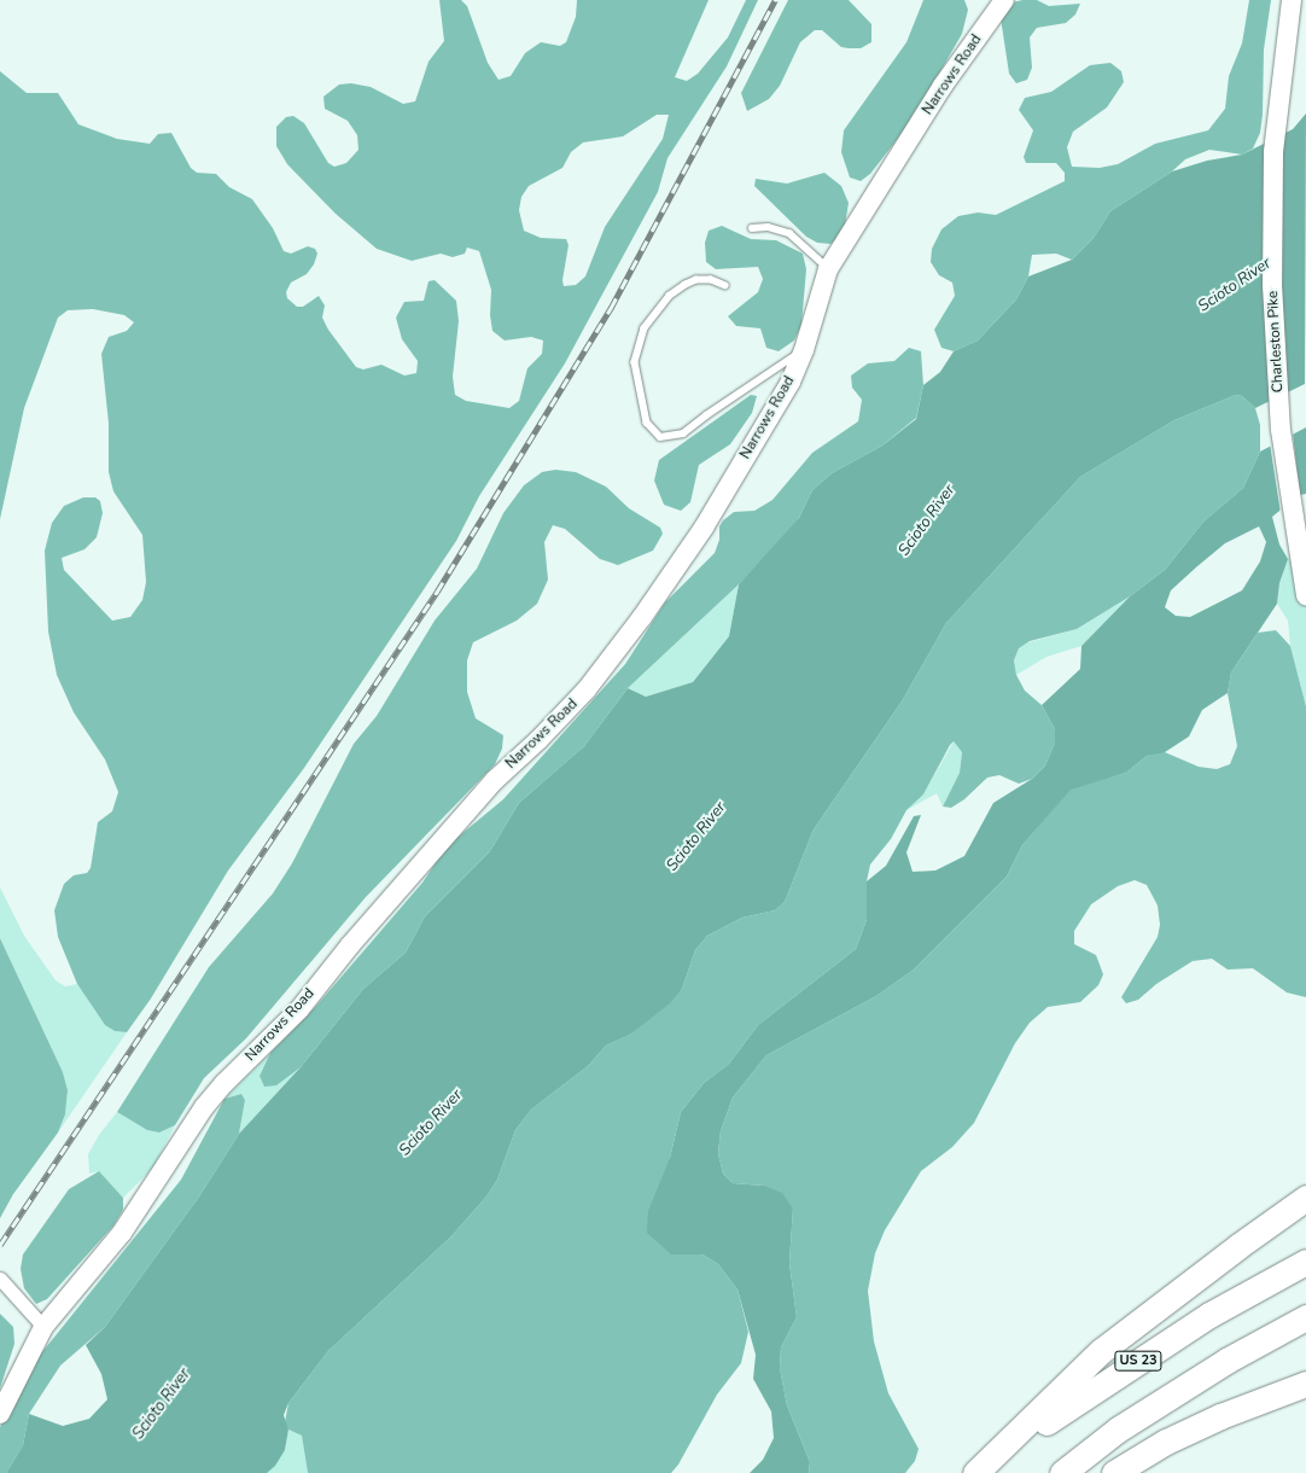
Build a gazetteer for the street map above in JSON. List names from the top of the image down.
{
  "streets": {
    "highway": ["US 23"],
    "street": ["Narrows Road", "Charleston Pike"]
  },
  "water": ["Scioto River"]
}
